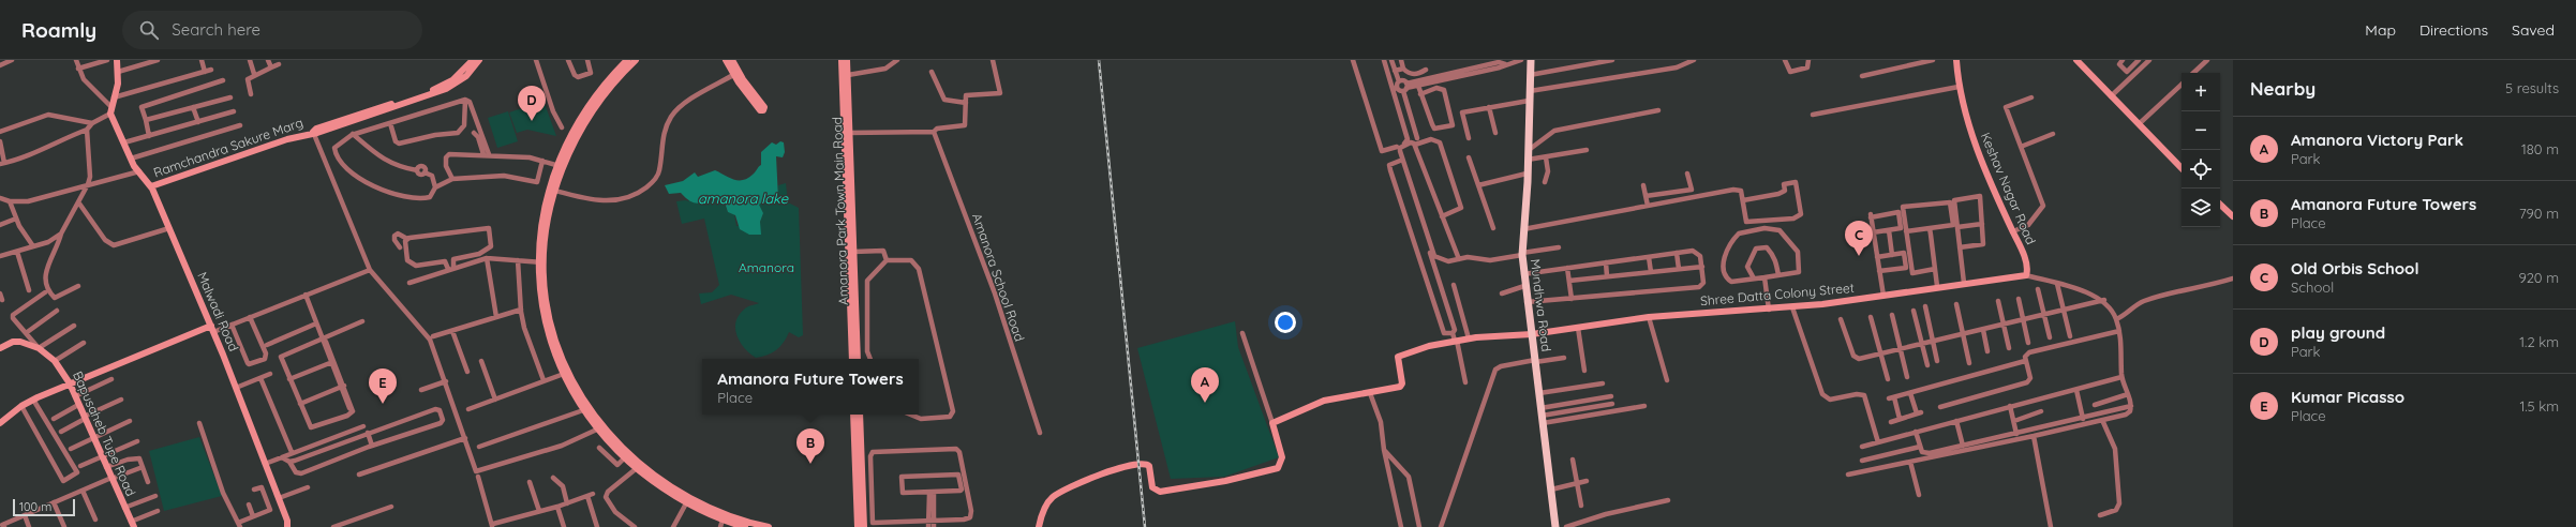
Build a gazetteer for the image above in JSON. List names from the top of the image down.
{
  "streets": {
    "main road": ["Mundhwa Road"],
    "street": [
      "Ramchandra Sakure Marg",
      "Keshav Nagar Road",
      "Amanora Park Town Main Road",
      "Amanora School Road",
      "Shree Datta Colony Street",
      "Malwadi Road",
      "Bapusaheb Tupe Road"
    ]
  },
  "crossings": [
    ["Ramchandra Sakure Marg", "Malwadi Road"],
    ["Keshav Nagar Road", "Shree Datta Colony Street"],
    ["Shree Datta Colony Street", "Mundhwa Road"]
  ],
  "water": ["amanora lake"],
  "parks": ["Amanora"],
  "scale_bar": "100 m",
  "page": {
    "header": "Roamly",
    "search": "Search here",
    "nav": ["Map", "Directions", "Saved"],
    "heading": ["Nearby", "5 results"],
    "map_buttons": ["+", "−"],
    "pins": [
      "D",
      "C",
      "A",
      "E",
      "B"
    ],
    "list": [
      {
        "mark": "A",
        "name": "Amanora Victory Park",
        "note": "Park",
        "value": "180 m"
      },
      {
        "mark": "B",
        "name": "Amanora Future Towers",
        "note": "Place",
        "value": "790 m"
      },
      {
        "mark": "C",
        "name": "Old Orbis School",
        "note": "School",
        "value": "920 m"
      },
      {
        "mark": "D",
        "name": "play ground",
        "note": "Park",
        "value": "1.2 km"
      },
      {
        "mark": "E",
        "name": "Kumar Picasso",
        "note": "Place",
        "value": "1.5 km"
      }
    ],
    "popup": ["Amanora Future Towers", "Place"],
    "scale": "100 m"
  }
}
